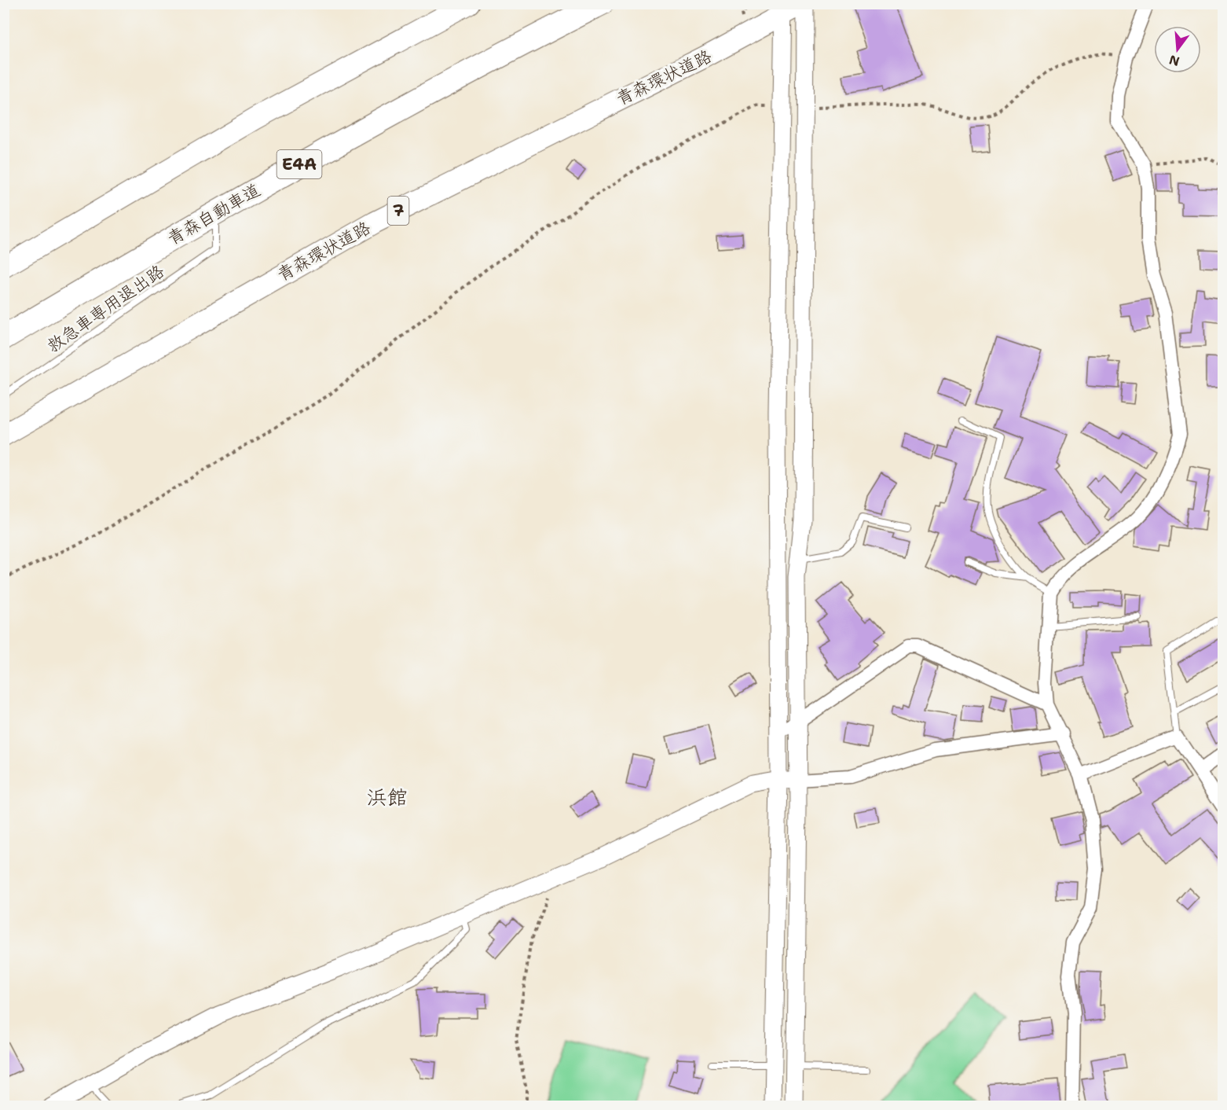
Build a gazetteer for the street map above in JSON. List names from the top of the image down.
{
  "streets": {
    "highway": [
      "青森環状道路",
      "E4A",
      "7",
      "青森自動車道"
    ],
    "lane": ["救急車専用退出路"]
  },
  "crossings": [
    ["青森自動車道", "救急車専用退出路"]
  ],
  "districts": ["浜館"],
  "north": "bottom"
}
